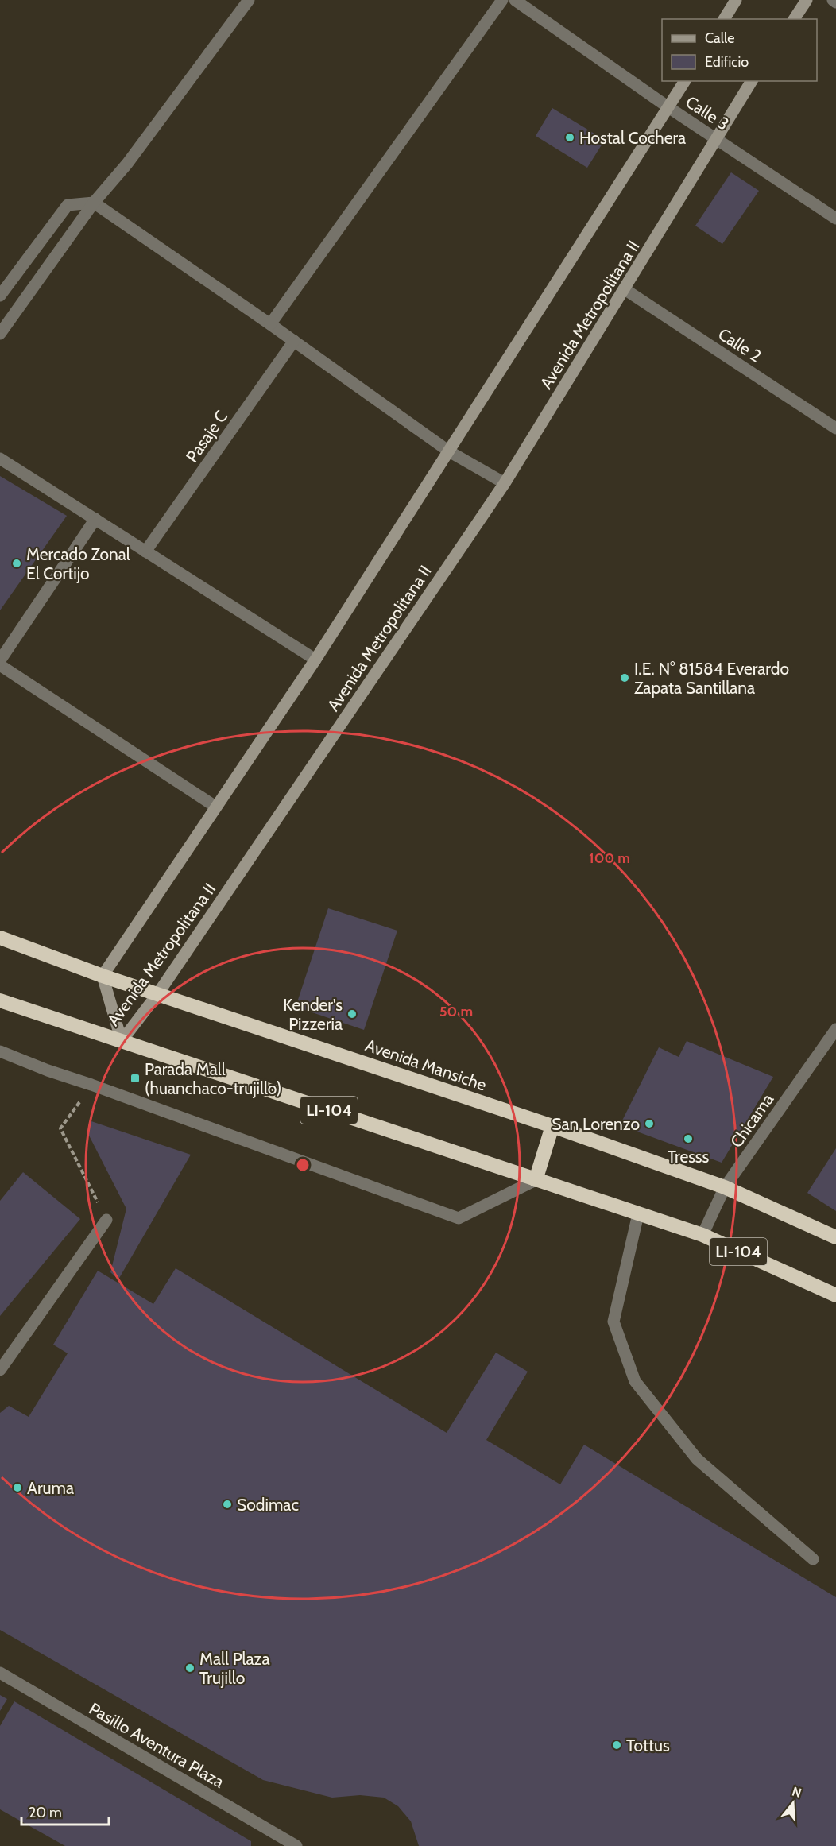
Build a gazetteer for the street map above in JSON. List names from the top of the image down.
{
  "streets": {
    "highway": ["Avenida Mansiche", "LI-104"],
    "main road": ["Avenida Metropolitana II"],
    "street": [
      "Calle 3",
      "Calle 2",
      "Pasaje C",
      "Chicama",
      "Pasillo Aventura Plaza"
    ]
  },
  "crossings": [
    ["Calle 3", "Avenida Metropolitana II"],
    ["Avenida Metropolitana II", "Calle 2"],
    ["Avenida Metropolitana II", "Avenida Mansiche"],
    ["Avenida Metropolitana II", "LI-104"],
    ["Avenida Mansiche", "Chicama"],
    ["LI-104", "Chicama"]
  ],
  "places": {
    "other": [
      "Hostal Cochera",
      "Mercado Zonal El Cortijo",
      "I.E. N° 81584 Everardo Zapata Santillana",
      "Kender's Pizzeria",
      "San Lorenzo",
      "Tresss",
      "Aruma",
      "Sodimac",
      "Mall Plaza Trujillo",
      "Tottus"
    ],
    "transit": ["Parada Mall (huanchaco-trujillo)"]
  },
  "legend": ["Calle", "Edificio"],
  "scale_bar": "20 m",
  "north": "top",
  "rings": ["100 m", "50 m"]
}
